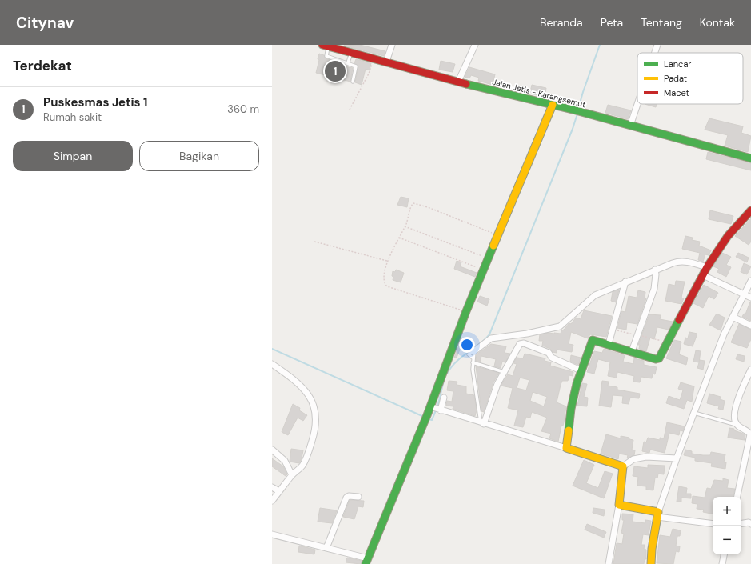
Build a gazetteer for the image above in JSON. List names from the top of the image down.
{
  "streets": {
    "street": ["Jalan Jetis - Karangsemut"]
  },
  "legend": ["Lancar", "Padat", "Macet"],
  "page": {
    "header": "Citynav",
    "nav": [
      "Beranda",
      "Peta",
      "Tentang",
      "Kontak"
    ],
    "heading": "Terdekat",
    "pins": "1",
    "list": [
      {
        "mark": "1",
        "name": "Puskesmas Jetis 1",
        "note": "Rumah sakit",
        "value": "360 m"
      }
    ],
    "buttons": ["Simpan", "Bagikan"],
    "map_buttons": ["+", "−"]
  }
}
